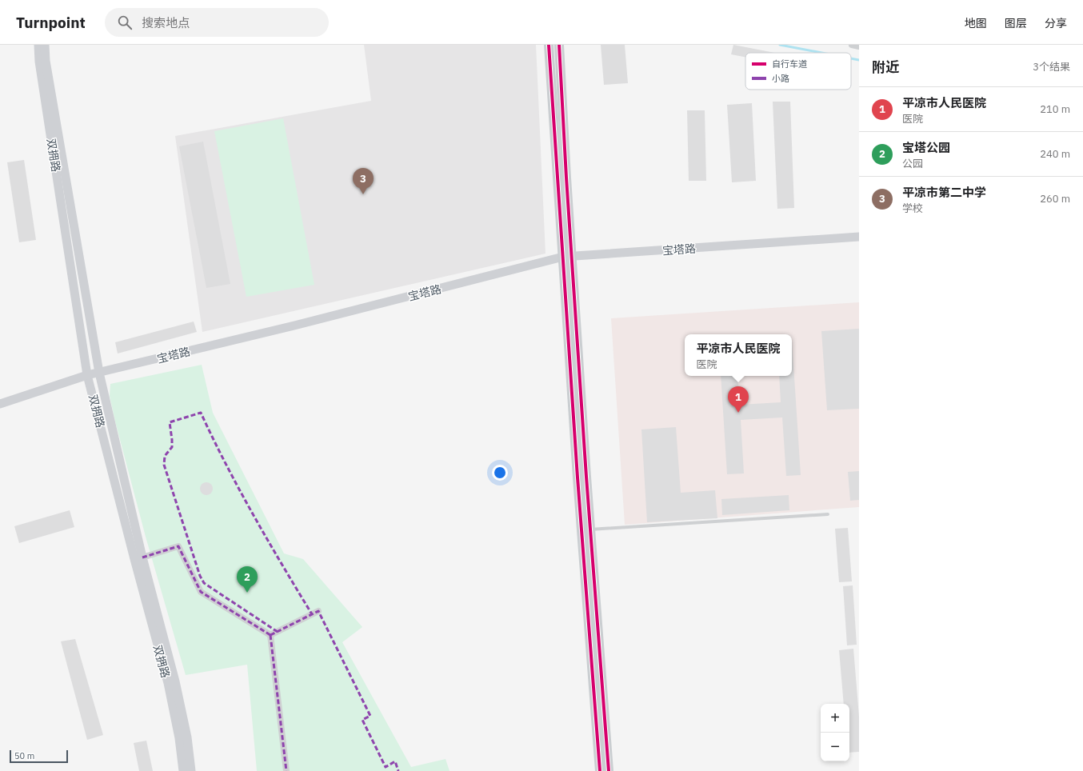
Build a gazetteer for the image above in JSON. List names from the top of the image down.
{
  "streets": {
    "main road": ["双拥路", "宝塔路"]
  },
  "crossings": [
    ["双拥路", "宝塔路"]
  ],
  "legend": ["自行车道", "小路"],
  "scale_bar": "50 m",
  "page": {
    "header": "Turnpoint",
    "search": "搜索地点",
    "nav": ["地图", "图层", "分享"],
    "heading": ["附近", "3个结果"],
    "list": [
      {
        "mark": "1",
        "name": "平凉市人民医院",
        "note": "医院",
        "value": "210 m"
      },
      {
        "mark": "2",
        "name": "宝塔公园",
        "note": "公园",
        "value": "240 m"
      },
      {
        "mark": "3",
        "name": "平凉市第二中学",
        "note": "学校",
        "value": "260 m"
      }
    ],
    "pins": ["3", "1", "2"],
    "popup": ["平凉市人民医院", "医院"],
    "map_buttons": ["+", "−"],
    "scale": "50 m"
  }
}
